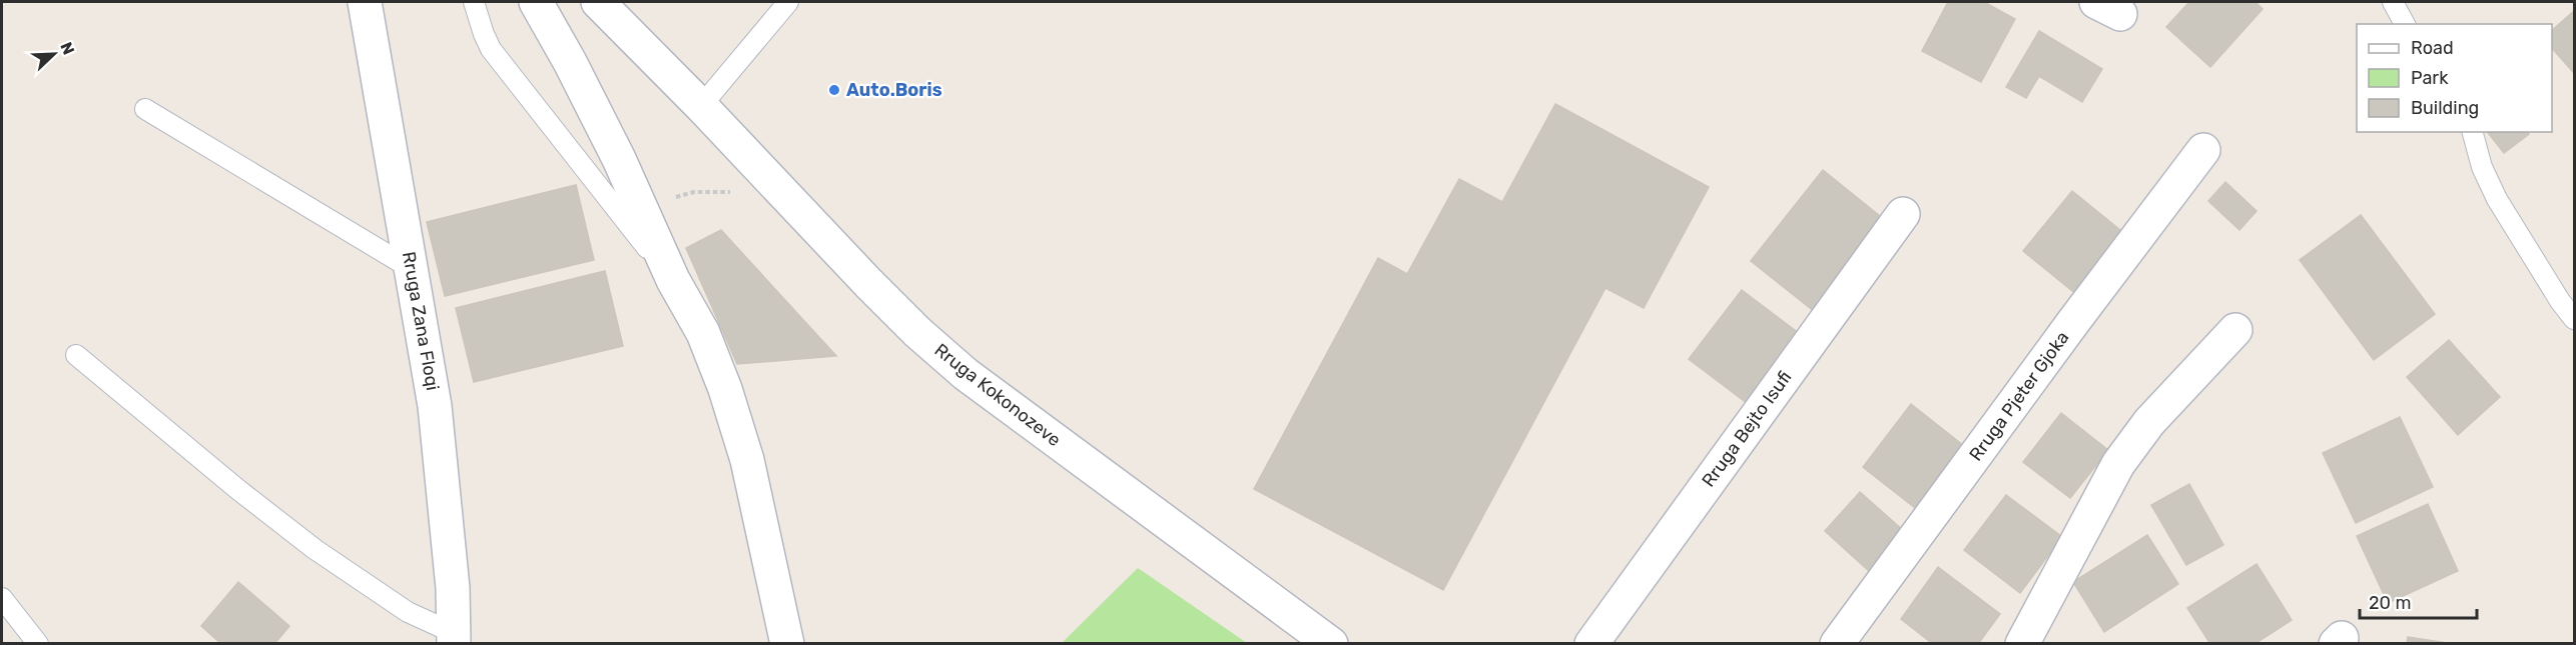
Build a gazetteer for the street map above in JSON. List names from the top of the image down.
{
  "streets": {
    "street": [
      "Rruga Zana Floqi",
      "Rruga Kokonozeve",
      "Rruga Pjeter Gjoka",
      "Rruga Bejto Isufi"
    ]
  },
  "places": ["Auto.Boris"],
  "legend": ["Road", "Park", "Building"],
  "scale_bar": "20 m",
  "north": "top right"
}
